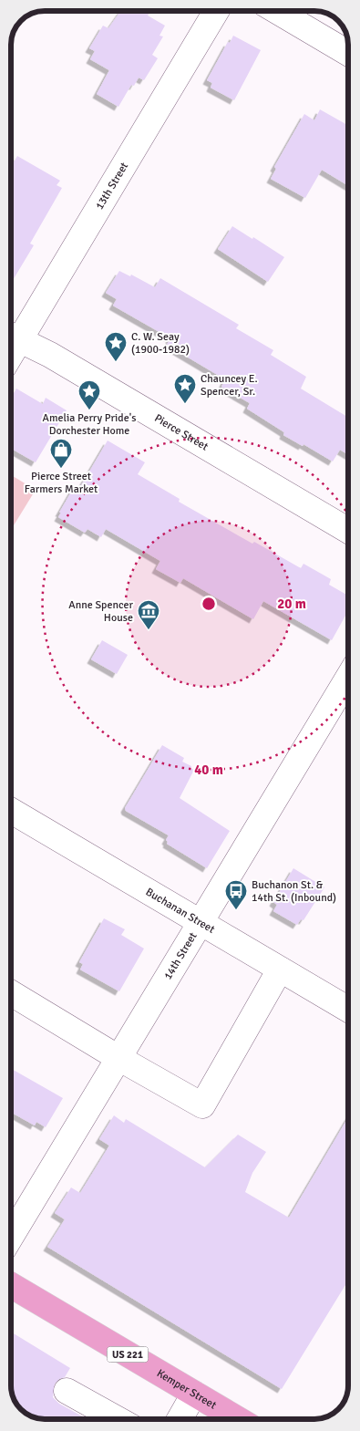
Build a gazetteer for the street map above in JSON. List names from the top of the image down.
{
  "streets": {
    "main road": ["US 221", "Kemper Street"],
    "street": [
      "13th Street",
      "Pierce Street",
      "Buchanan Street",
      "14th Street"
    ]
  },
  "crossings": [
    ["13th Street", "Pierce Street"],
    ["Buchanan Street", "14th Street"]
  ],
  "places": {
    "place": ["C. W. Seay (1900-1982)", "Chauncey E. Spencer, Sr.", "Amelia Perry Pride's Dorchester Home"],
    "shop": ["Pierce Street Farmers Market"],
    "museum": ["Anne Spencer House"],
    "bus stop": ["Buchanon St. & 14th St. (Inbound)"]
  },
  "rings": ["20 m", "40 m"]
}
